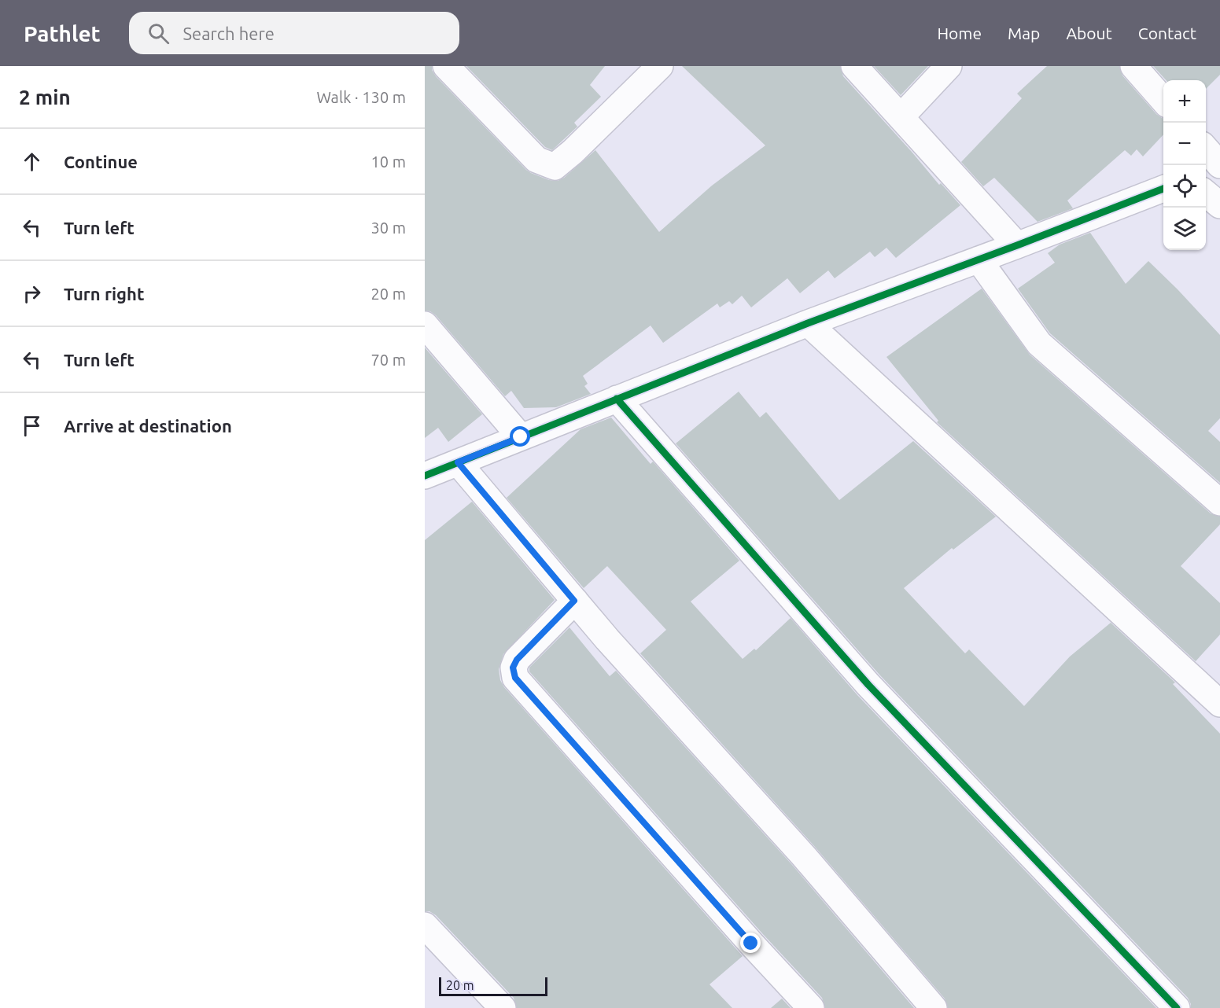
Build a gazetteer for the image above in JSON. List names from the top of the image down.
{
  "scale_bar": "20 m",
  "page": {
    "header": "Pathlet",
    "search": "Search here",
    "nav": [
      "Home",
      "Map",
      "About",
      "Contact"
    ],
    "heading": ["2 min", "Walk · 130 m"],
    "map_buttons": ["+", "−"],
    "list": [
      ["Continue", "10 m"],
      ["Turn left", "30 m"],
      ["Turn right", "20 m"],
      ["Turn left", "70 m"],
      "Arrive at destination"
    ],
    "scale": "20 m"
  }
}
